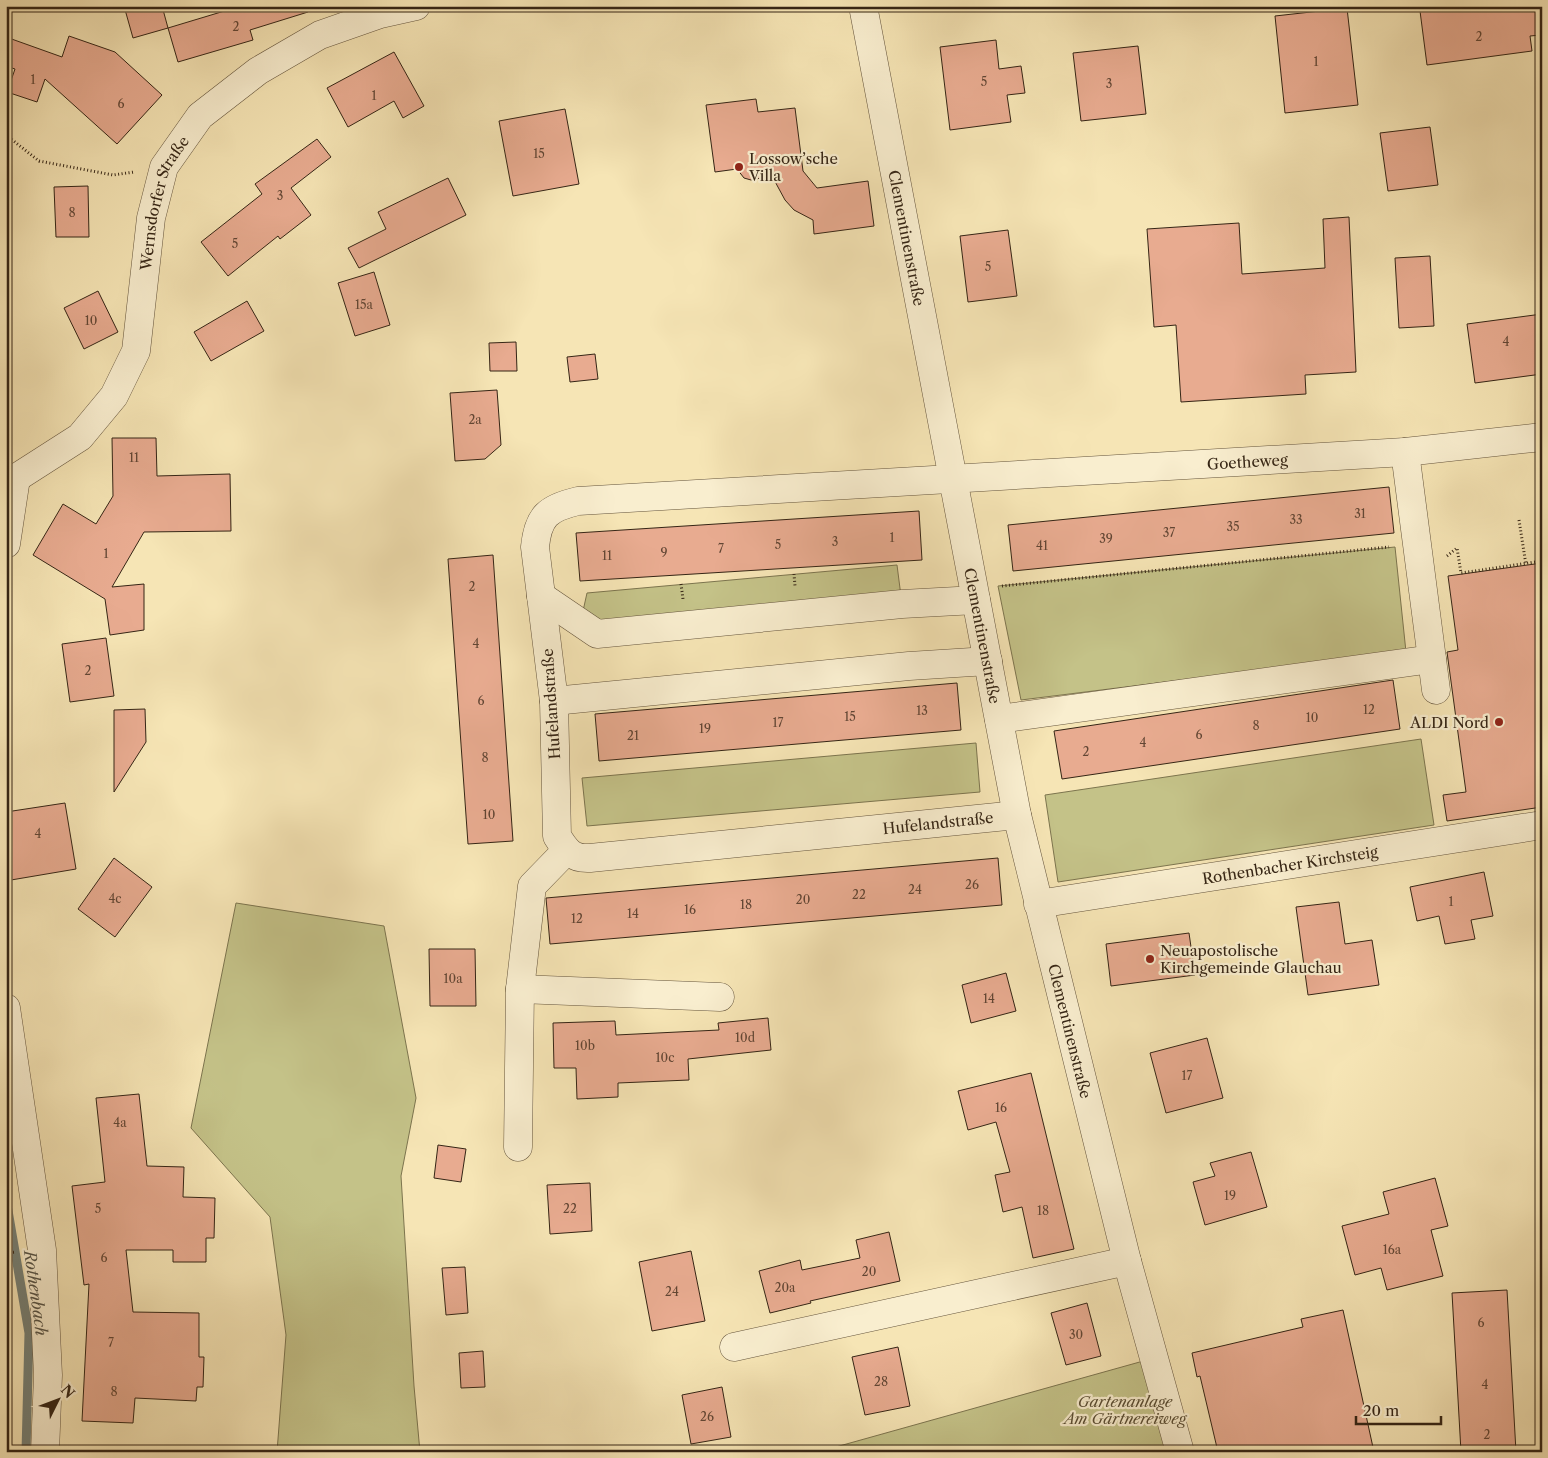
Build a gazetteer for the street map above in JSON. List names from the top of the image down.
{
  "streets": {
    "street": [
      "Wernsdorfer Straße",
      "Clementinenstraße",
      "Goetheweg",
      "Hufelandstraße",
      "Rothenbacher Kirchsteig"
    ]
  },
  "crossings": [
    ["Clementinenstraße", "Goetheweg"],
    ["Clementinenstraße", "Hufelandstraße"],
    ["Clementinenstraße", "Rothenbacher Kirchsteig"],
    ["Goetheweg", "Hufelandstraße"]
  ],
  "water": ["Rothenbach"],
  "parks": ["Gartenanlage Am Gärtnereiweg"],
  "places": ["Lossow’sche Villa", "ALDI Nord", "Neuapostolische Kirchgemeinde Glauchau"],
  "house_numbers": [
    "2",
    "2",
    "1",
    "1",
    "5",
    "3",
    "1",
    "6",
    "15",
    "3",
    "8",
    "5",
    "5",
    "15a",
    "10",
    "4",
    "2a",
    "11",
    "31",
    "33",
    "35",
    "37",
    "1",
    "39",
    "3",
    "5",
    "41",
    "7",
    "9",
    "1",
    "11",
    "2",
    "4",
    "2",
    "6",
    "12",
    "13",
    "15",
    "10",
    "17",
    "8",
    "19",
    "6",
    "21",
    "4",
    "2",
    "8",
    "10",
    "4",
    "26",
    "24",
    "22",
    "4c",
    "20",
    "1",
    "18",
    "16",
    "14",
    "12",
    "10a",
    "14",
    "10d",
    "10b",
    "10c",
    "17",
    "16",
    "4a",
    "19",
    "5",
    "22",
    "18",
    "16a",
    "6",
    "20",
    "20a",
    "24",
    "6",
    "30",
    "7",
    "28",
    "4",
    "8",
    "26",
    "2"
  ],
  "scale_bar": "20 m",
  "north": "top right"
}
